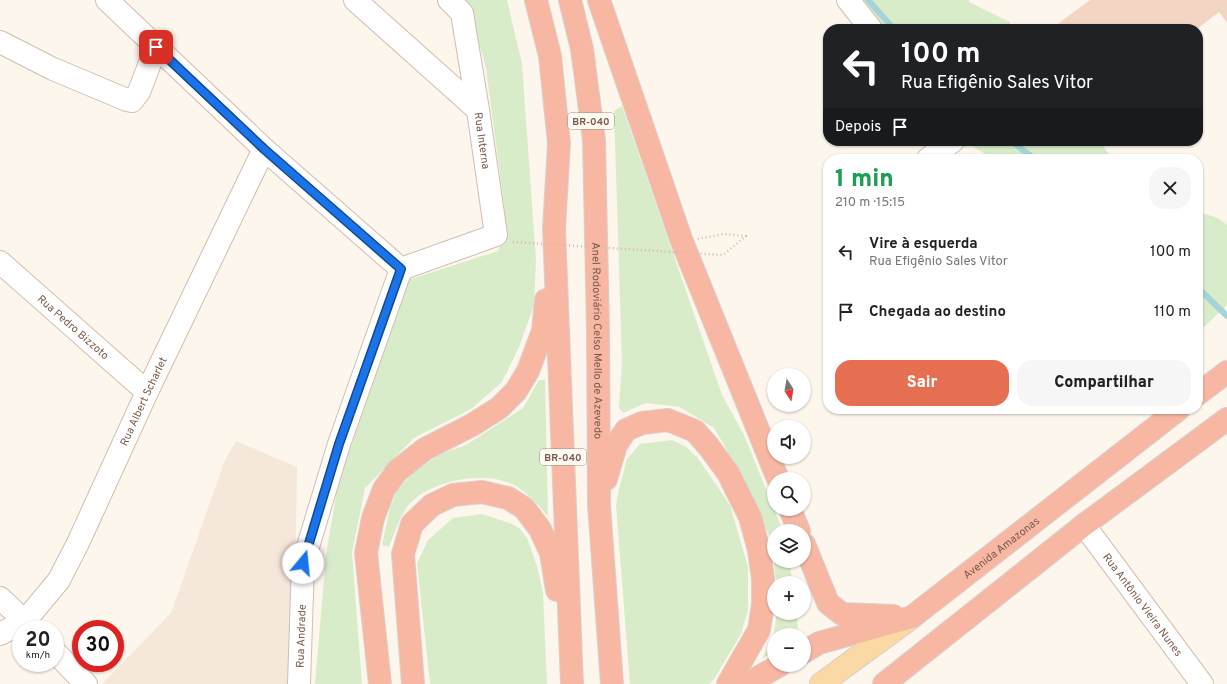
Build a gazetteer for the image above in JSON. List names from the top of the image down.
{
  "streets": {
    "highway": ["BR-040", "Anel Rodoviário Celso Mello de Azevedo", "Avenida Amazonas"],
    "street": [
      "Rua Interna",
      "Rua Pedro Bizzoto",
      "Rua Albert Scharlet",
      "Rua Antônio Vieira Nunes",
      "Rua Andrade"
    ]
  },
  "crossings": [
    ["Rua Interna", "Rua Andrade"],
    ["Rua Pedro Bizzoto", "Rua Albert Scharlet"]
  ],
  "north": "bottom",
  "page": {
    "turn": ["100 m", "Rua Efigênio Sales Vitor"],
    "then": "Depois",
    "heading": ["1 min", "210 m · 15:15"],
    "list": [
      {
        "name": "Vire à esquerda",
        "note": "Rua Efigênio Sales Vitor",
        "value": "100 m"
      },
      {
        "name": "Chegada ao destino",
        "value": "110 m"
      }
    ],
    "buttons": ["Sair", "Compartilhar"],
    "map_buttons": ["+", "−"],
    "speed": "20 km/h",
    "limit": "30"
  }
}
